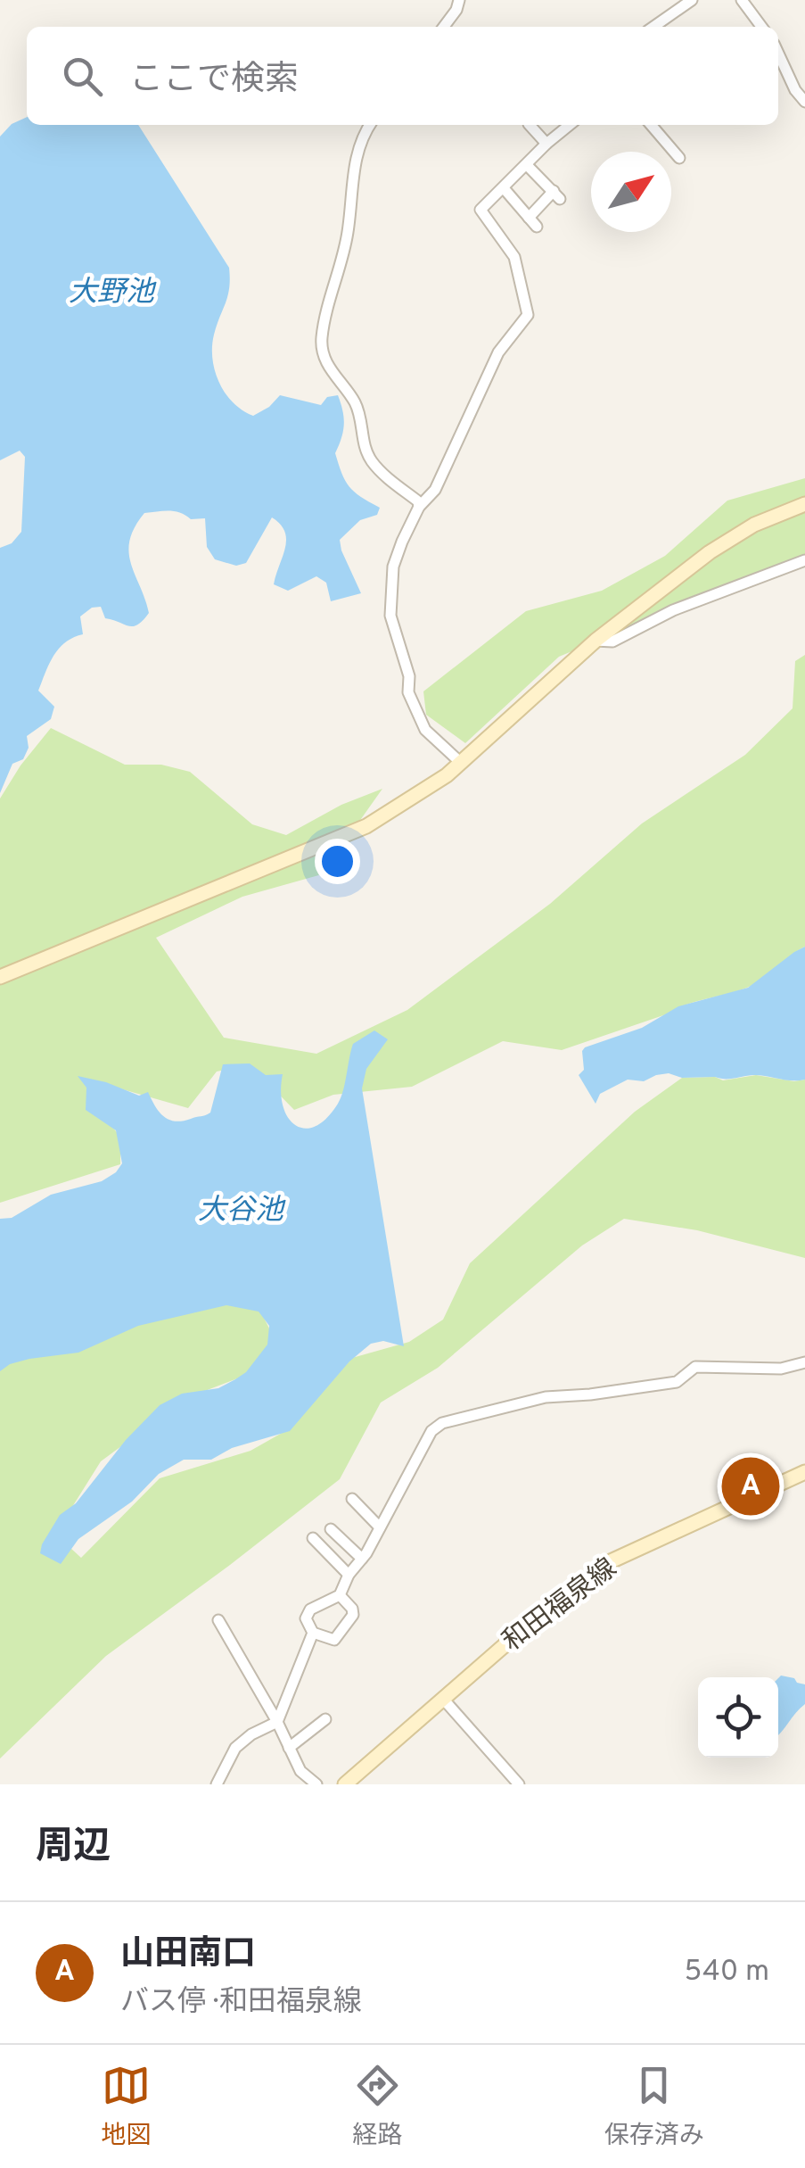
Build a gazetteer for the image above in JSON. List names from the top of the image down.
{
  "streets": {
    "street": ["和田福泉線"]
  },
  "water": ["大野池", "大谷池"],
  "north": "top right",
  "page": {
    "search": "ここで検索",
    "pins": "A",
    "heading": "周辺",
    "list": [
      {
        "mark": "A",
        "name": "山田南口",
        "note": "バス停 · 和田福泉線",
        "value": "540 m"
      }
    ],
    "nav": ["地図", "経路", "保存済み"]
  }
}
